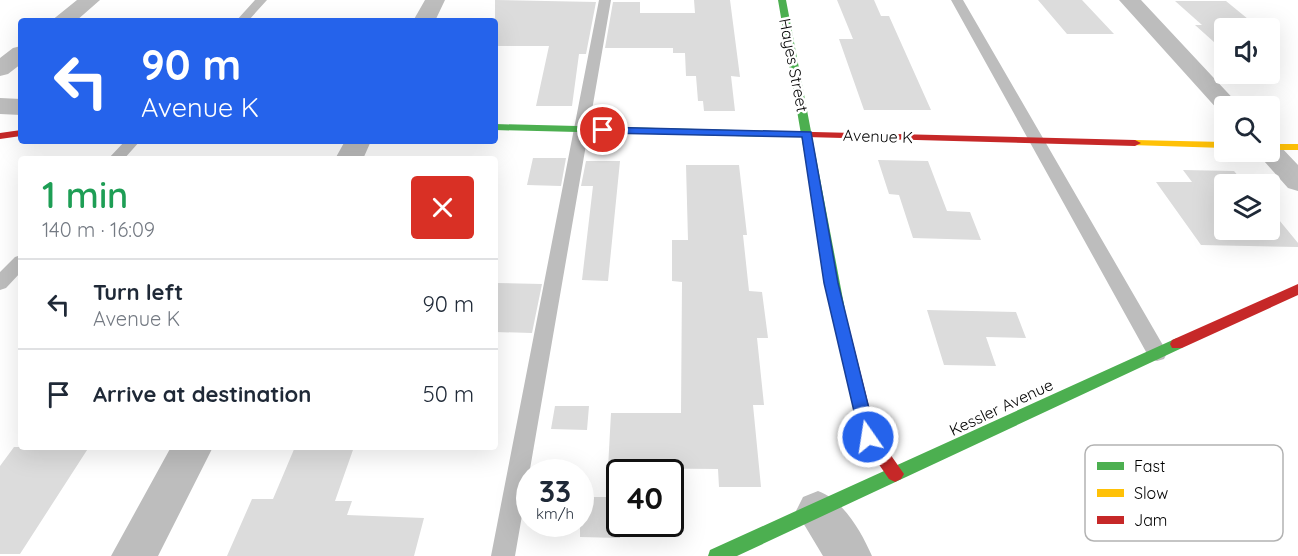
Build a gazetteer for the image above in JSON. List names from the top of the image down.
{
  "streets": {
    "street": ["Hayes Street", "Avenue K", "Kessler Avenue"]
  },
  "crossings": [
    ["Hayes Street", "Avenue K"],
    ["Hayes Street", "Kessler Avenue"]
  ],
  "legend": ["Fast", "Slow", "Jam"],
  "page": {
    "turn": ["90 m", "Avenue K"],
    "heading": ["1 min", "140 m · 16:09"],
    "list": [
      {
        "name": "Turn left",
        "note": "Avenue K",
        "value": "90 m"
      },
      {
        "name": "Arrive at destination",
        "value": "50 m"
      }
    ],
    "speed": "33 km/h",
    "limit": "40"
  }
}
